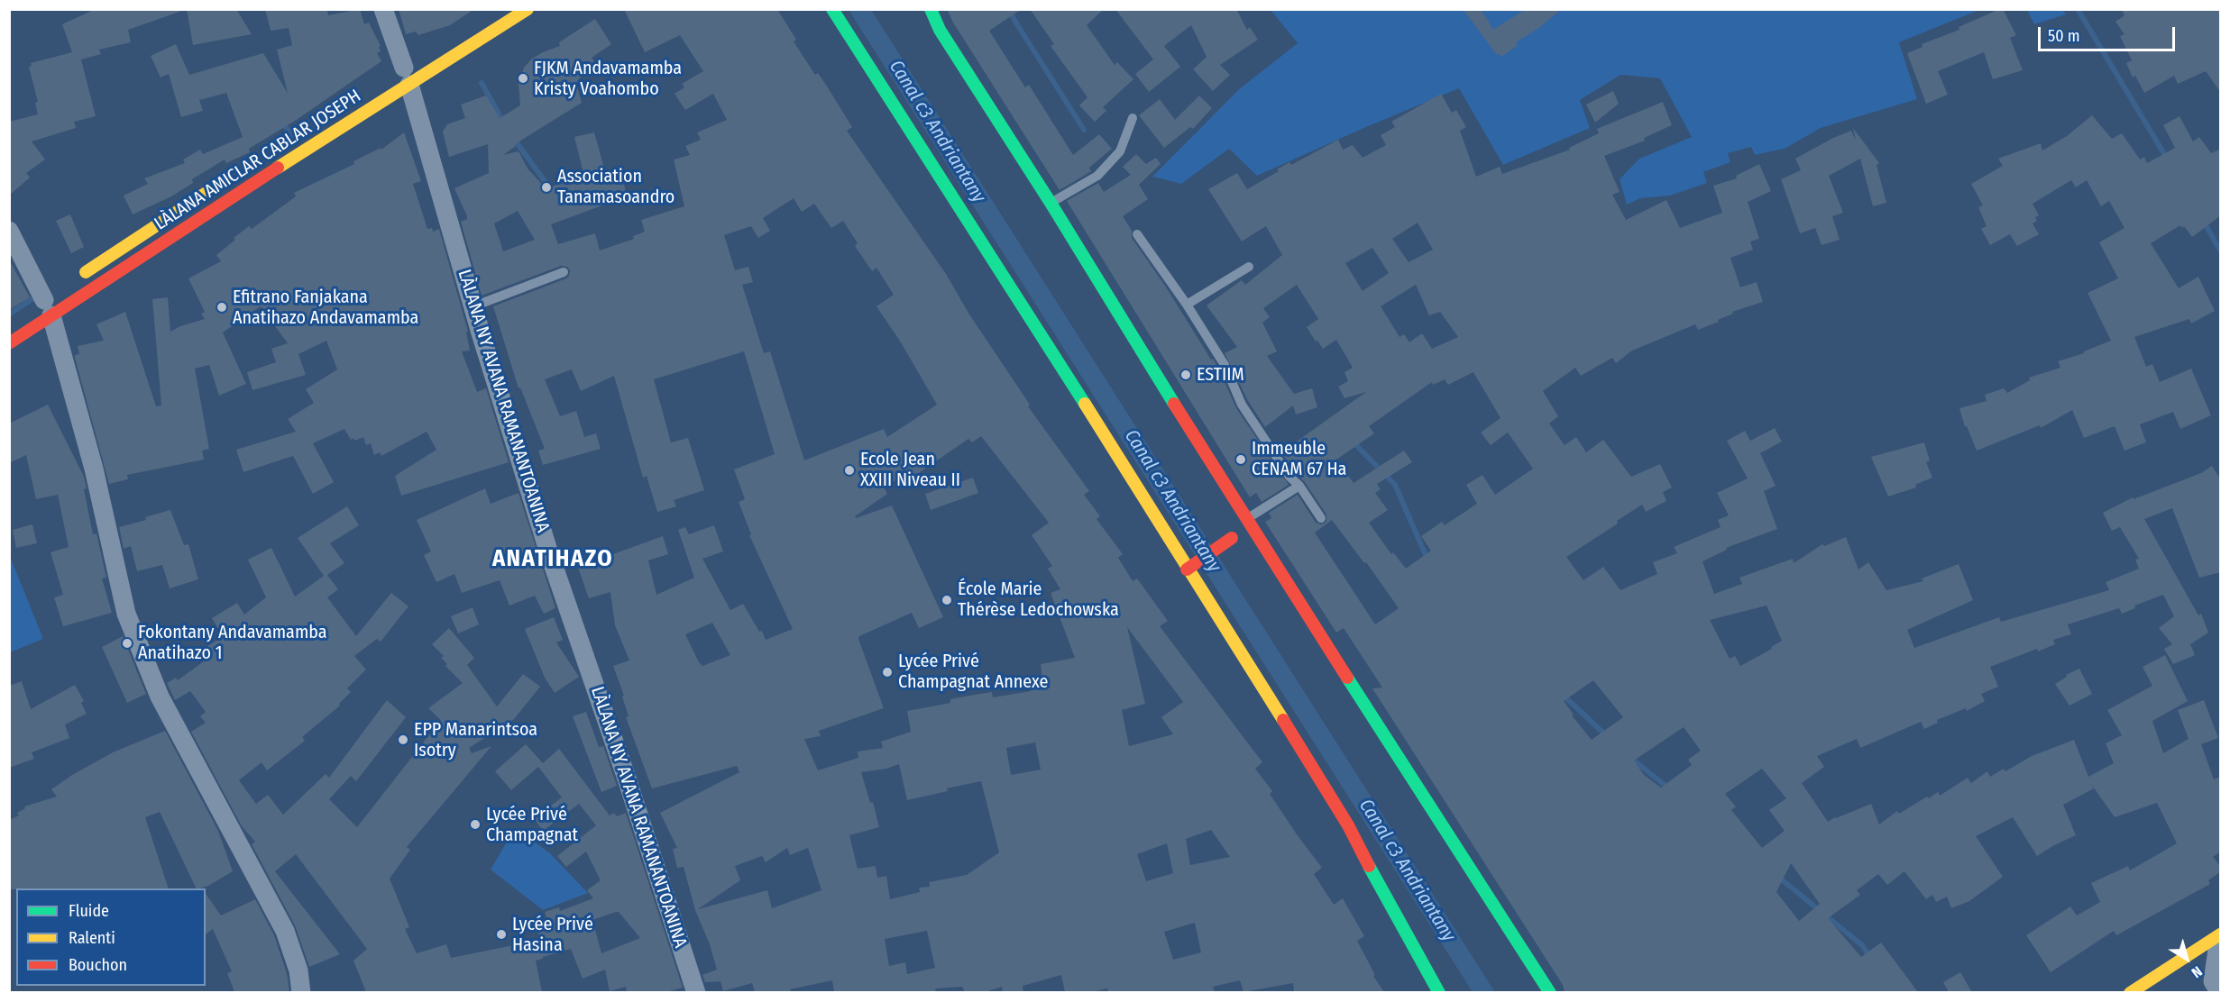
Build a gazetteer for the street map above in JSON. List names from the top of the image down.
{
  "streets": {
    "main road": ["LÀLANA AMICLAR CABLAR JOSEPH"],
    "street": ["LÀLANA NY AVANA RAMANANTOANINA"]
  },
  "crossings": [
    ["LÀLANA AMICLAR CABLAR JOSEPH", "LÀLANA NY AVANA RAMANANTOANINA"]
  ],
  "districts": ["ANATIHAZO"],
  "water": ["Canal c3 Andriantany"],
  "places": [
    "FJKM Andavamamba Kristy Voahombo",
    "Association Tanamasoandro",
    "Efitrano Fanjakana Anatihazo Andavamamba",
    "ESTIIM",
    "Immeuble CENAM 67 Ha",
    "Ecole Jean XXIII Niveau II",
    "École Marie Thérèse Ledochowska",
    "Fokontany Andavamamba Anatihazo 1",
    "Lycée Privé Champagnat Annexe",
    "EPP Manarintsoa Isotry",
    "Lycée Privé Champagnat",
    "Lycée Privé Hasina"
  ],
  "legend": ["Fluide", "Ralenti", "Bouchon"],
  "scale_bar": "50 m",
  "north": "bottom right"
}
